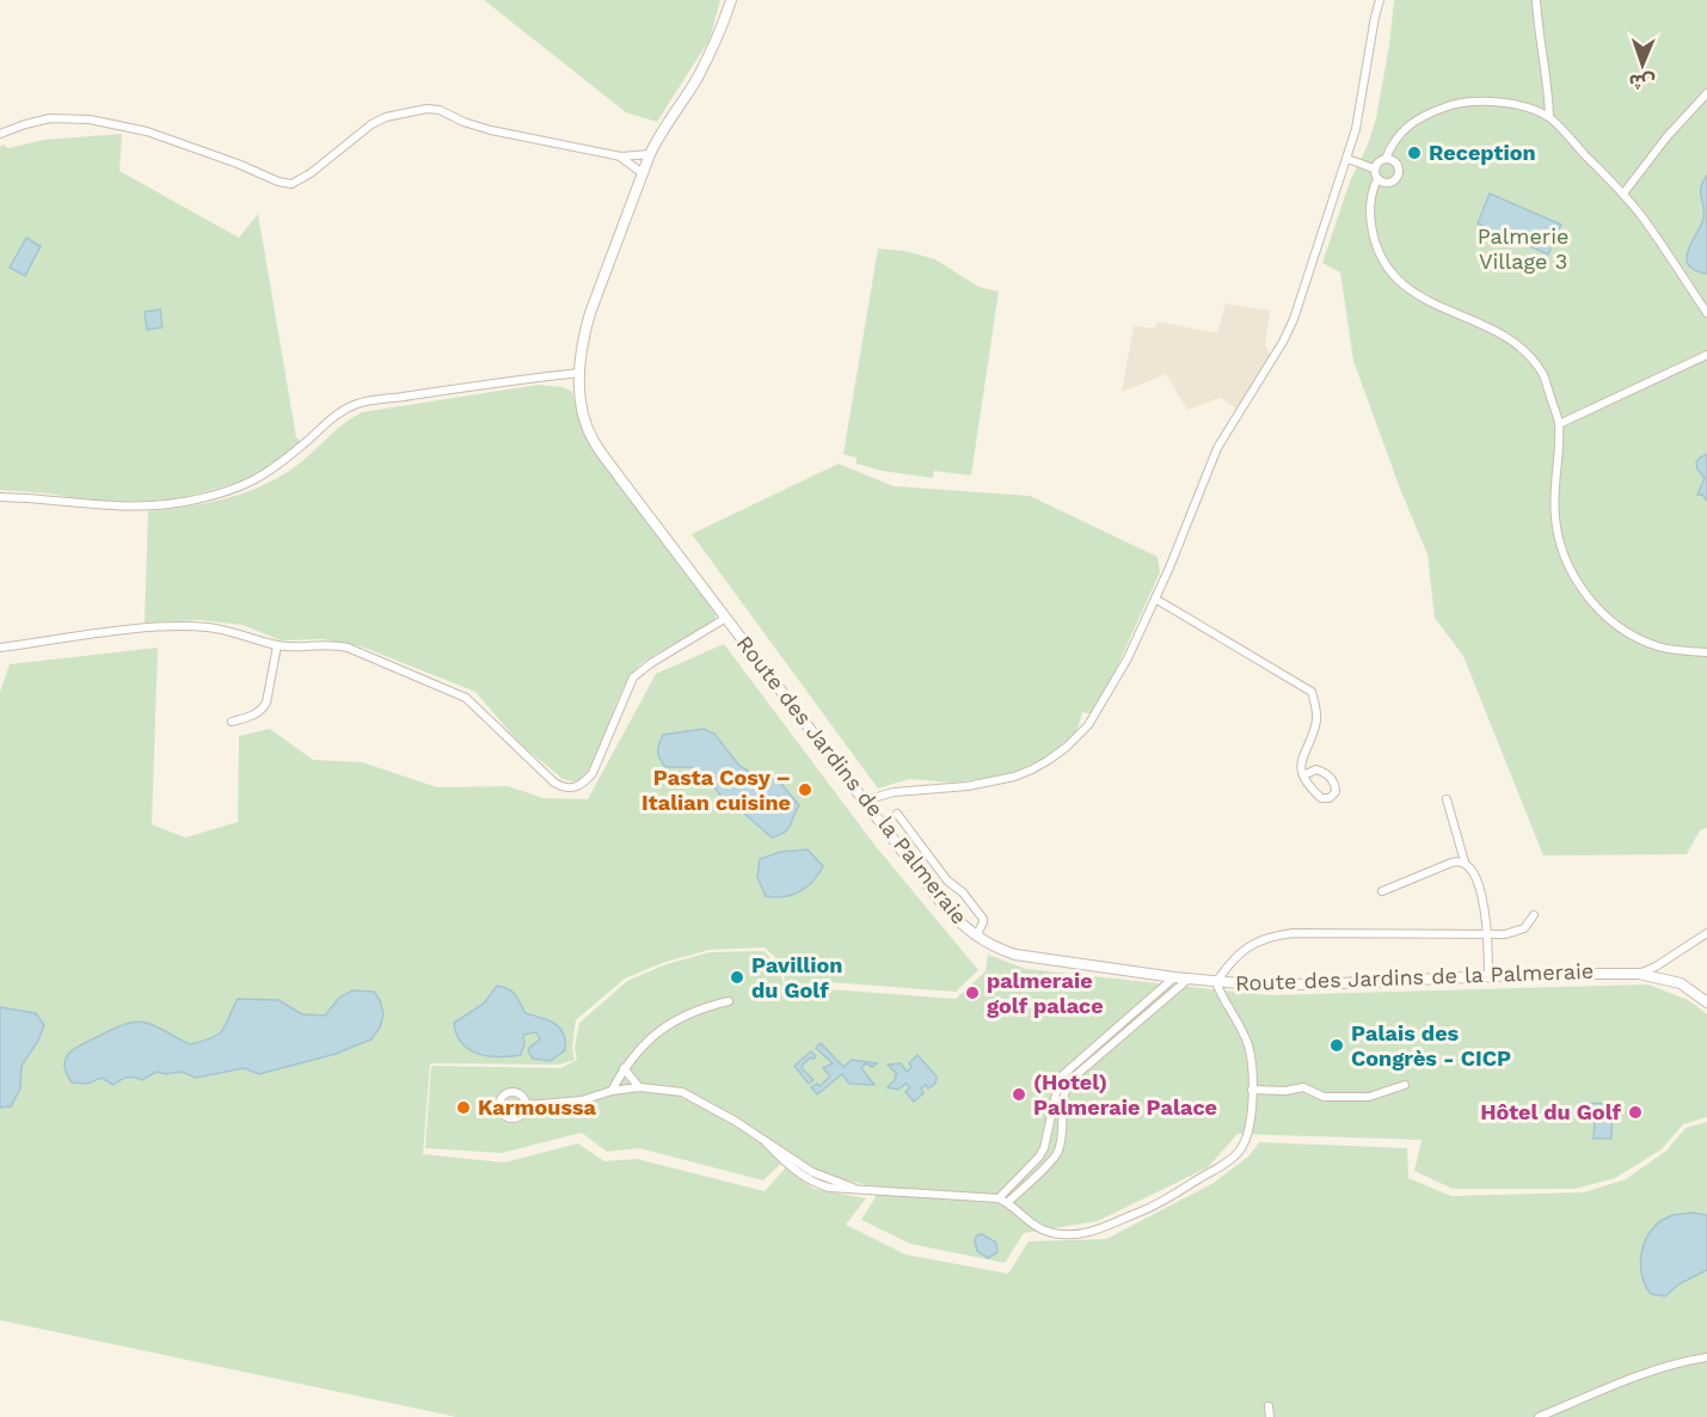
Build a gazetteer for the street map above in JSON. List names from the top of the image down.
{
  "streets": {
    "street": ["Route des Jardins de la Palmeraie"]
  },
  "parks": ["Palmerie Village 3"],
  "places": [
    "Reception",
    "Pasta Cosy – Italian cuisine",
    "Pavillion du Golf",
    "palmeraie golf palace",
    "Palais des Congrès - CICP",
    "(Hotel) Palmeraie Palace",
    "Karmoussa",
    "Hôtel du Golf"
  ],
  "north": "bottom"
}
